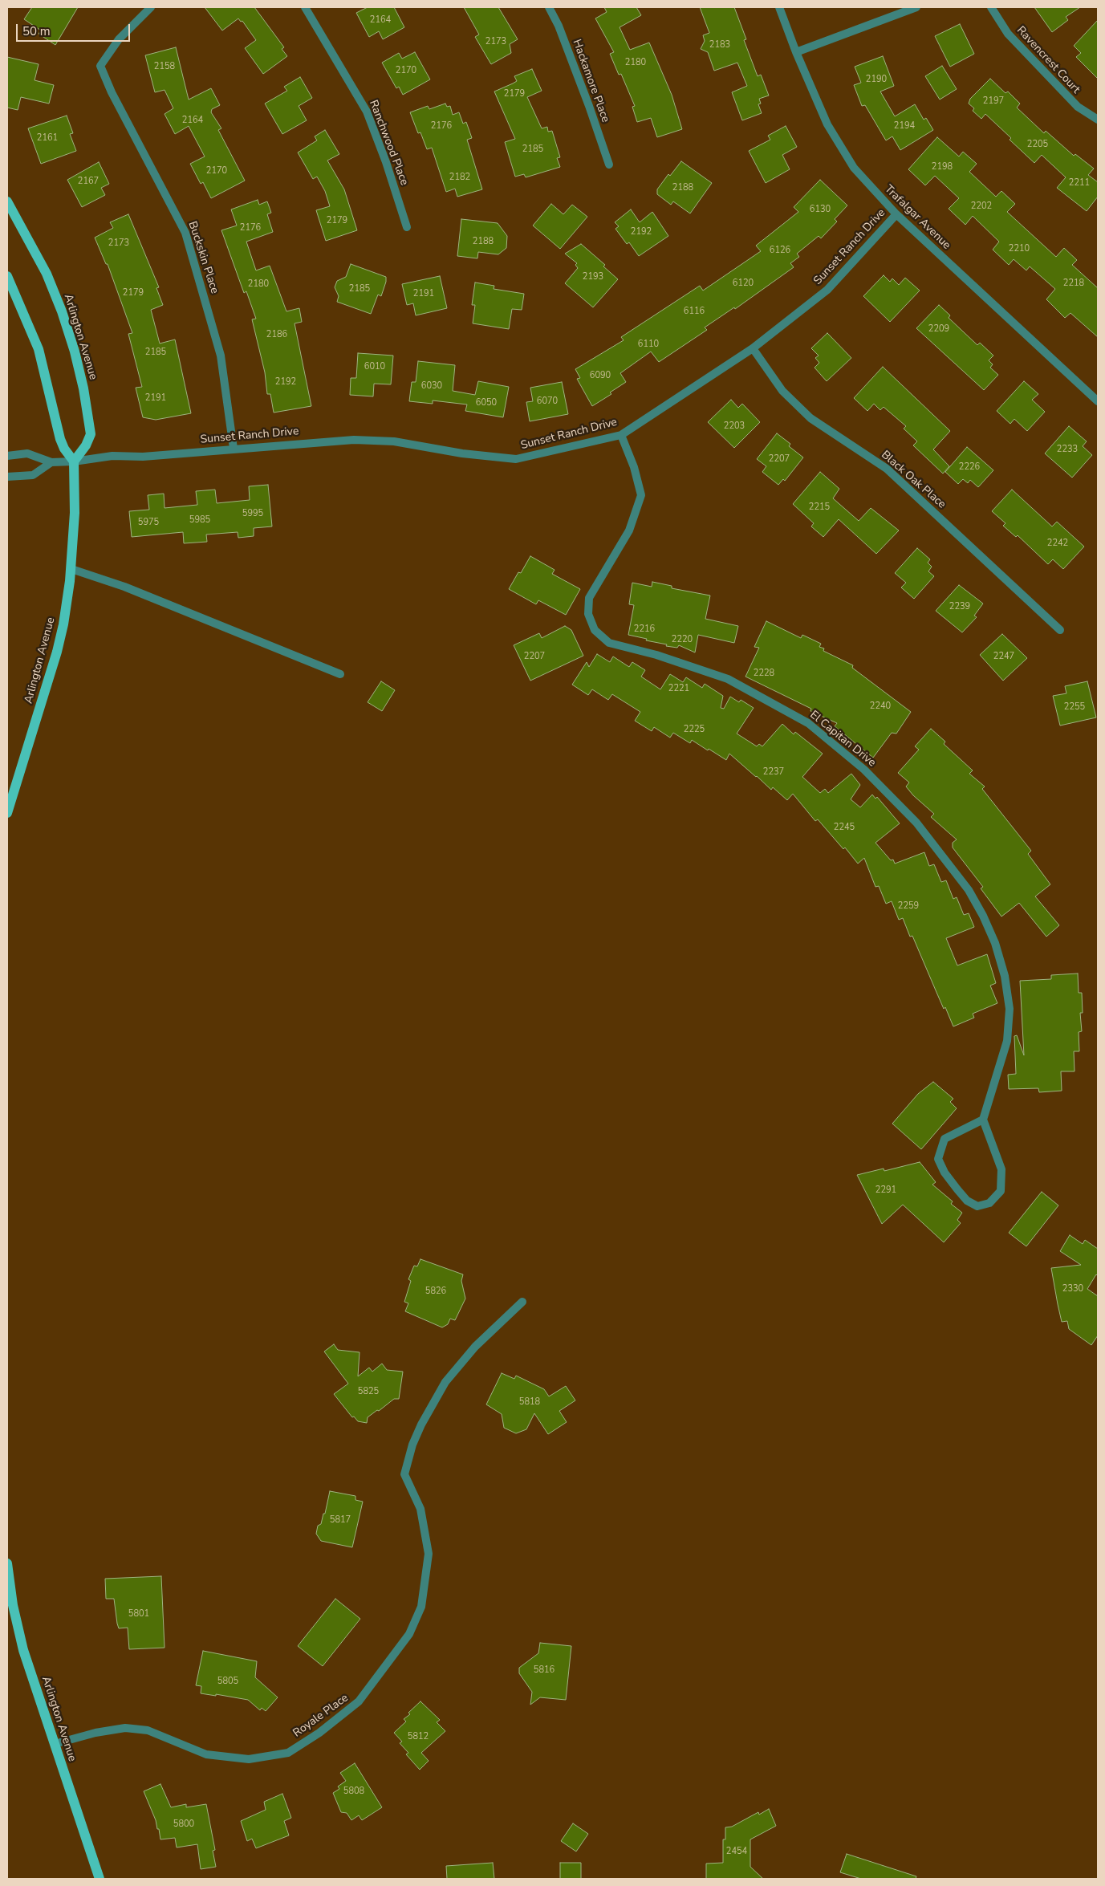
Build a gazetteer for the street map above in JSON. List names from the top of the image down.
{
  "streets": {
    "main road": ["Arlington Avenue"],
    "street": [
      "Ravencrest Court",
      "Hackamore Place",
      "Ranchwood Place",
      "Trafalgar Avenue",
      "Sunset Ranch Drive",
      "Buckskin Place",
      "Black Oak Place",
      "El Capitan Drive",
      "Royale Place"
    ]
  },
  "crossings": [
    ["Trafalgar Avenue", "Sunset Ranch Drive"],
    ["Sunset Ranch Drive", "Buckskin Place"],
    ["Sunset Ranch Drive", "Arlington Avenue"],
    ["Sunset Ranch Drive", "Black Oak Place"],
    ["Sunset Ranch Drive", "El Capitan Drive"],
    ["Arlington Avenue", "Royale Place"]
  ],
  "house_numbers": [
    "2164",
    "2173",
    "2183",
    "2180",
    "2158",
    "2170",
    "2190",
    "2179",
    "2197",
    "2164",
    "2176",
    "2194",
    "2161",
    "2205",
    "2185",
    "2198",
    "2170",
    "2182",
    "2167",
    "2211",
    "2188",
    "2202",
    "6130",
    "2179",
    "2176",
    "2192",
    "2188",
    "2173",
    "2210",
    "6126",
    "2193",
    "6120",
    "2218",
    "2180",
    "2185",
    "2179",
    "2191",
    "6116",
    "2209",
    "2186",
    "6110",
    "2185",
    "6010",
    "6090",
    "2192",
    "6030",
    "2191",
    "6070",
    "6050",
    "2203",
    "2233",
    "2207",
    "2226",
    "2215",
    "5995",
    "5985",
    "5975",
    "2242",
    "2239",
    "2216",
    "2220",
    "2207",
    "2247",
    "2228",
    "2221",
    "2240",
    "2255",
    "2225",
    "2237",
    "2245",
    "2259",
    "2291",
    "2330",
    "5826",
    "5825",
    "5818",
    "5817",
    "5801",
    "5816",
    "5805",
    "5812",
    "5808",
    "5800",
    "2454"
  ],
  "scale_bar": "50 m"
}
